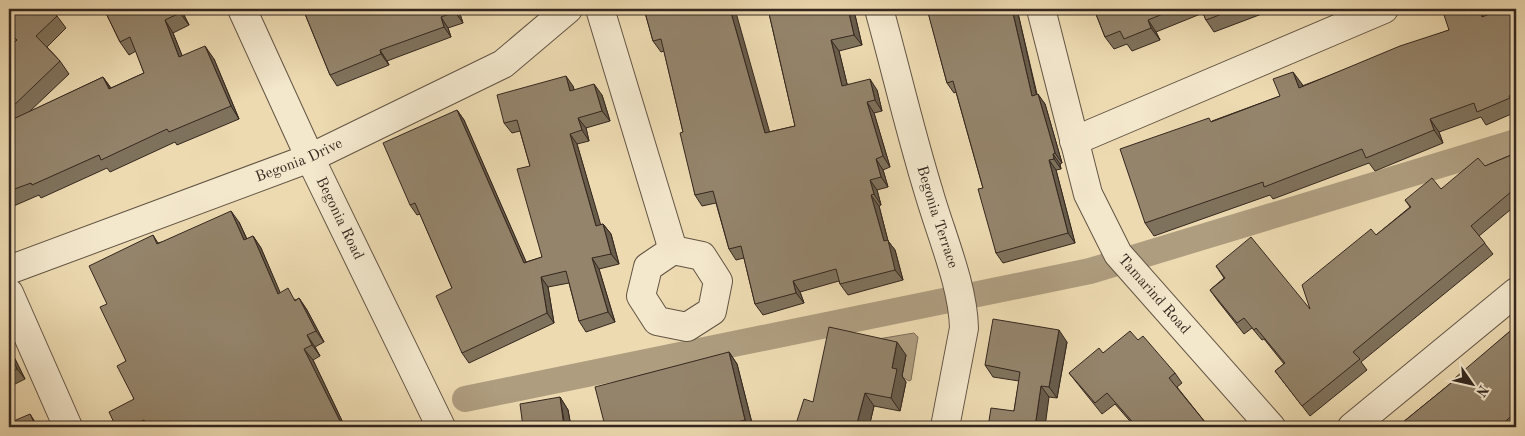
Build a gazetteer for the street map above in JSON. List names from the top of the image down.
{
  "streets": {
    "street": [
      "Begonia Drive",
      "Begonia Terrace",
      "Begonia Road",
      "Tamarind Road"
    ]
  },
  "crossings": [
    ["Begonia Drive", "Begonia Road"]
  ],
  "north": "bottom right"
}
